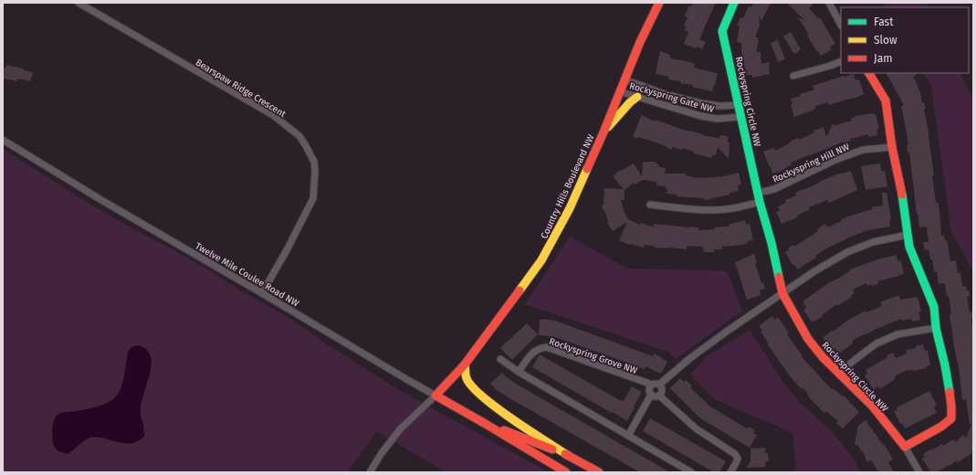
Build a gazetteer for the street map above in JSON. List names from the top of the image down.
{
  "streets": {
    "main road": ["Rockyspring Circle NW", "Country Hills Boulevard NW", "Twelve Mile Coulee Road NW"],
    "street": [
      "Bearspaw Ridge Crescent",
      "Rockyspring Gate NW",
      "Rockyspring Hill NW",
      "Rockyspring Grove NW"
    ]
  },
  "crossings": [
    ["Bearspaw Ridge Crescent", "Twelve Mile Coulee Road NW"],
    ["Rockyspring Gate NW", "Rockyspring Circle NW"],
    ["Rockyspring Gate NW", "Country Hills Boulevard NW"],
    ["Rockyspring Circle NW", "Rockyspring Hill NW"],
    ["Country Hills Boulevard NW", "Twelve Mile Coulee Road NW"]
  ],
  "legend": ["Fast", "Slow", "Jam"]
}
